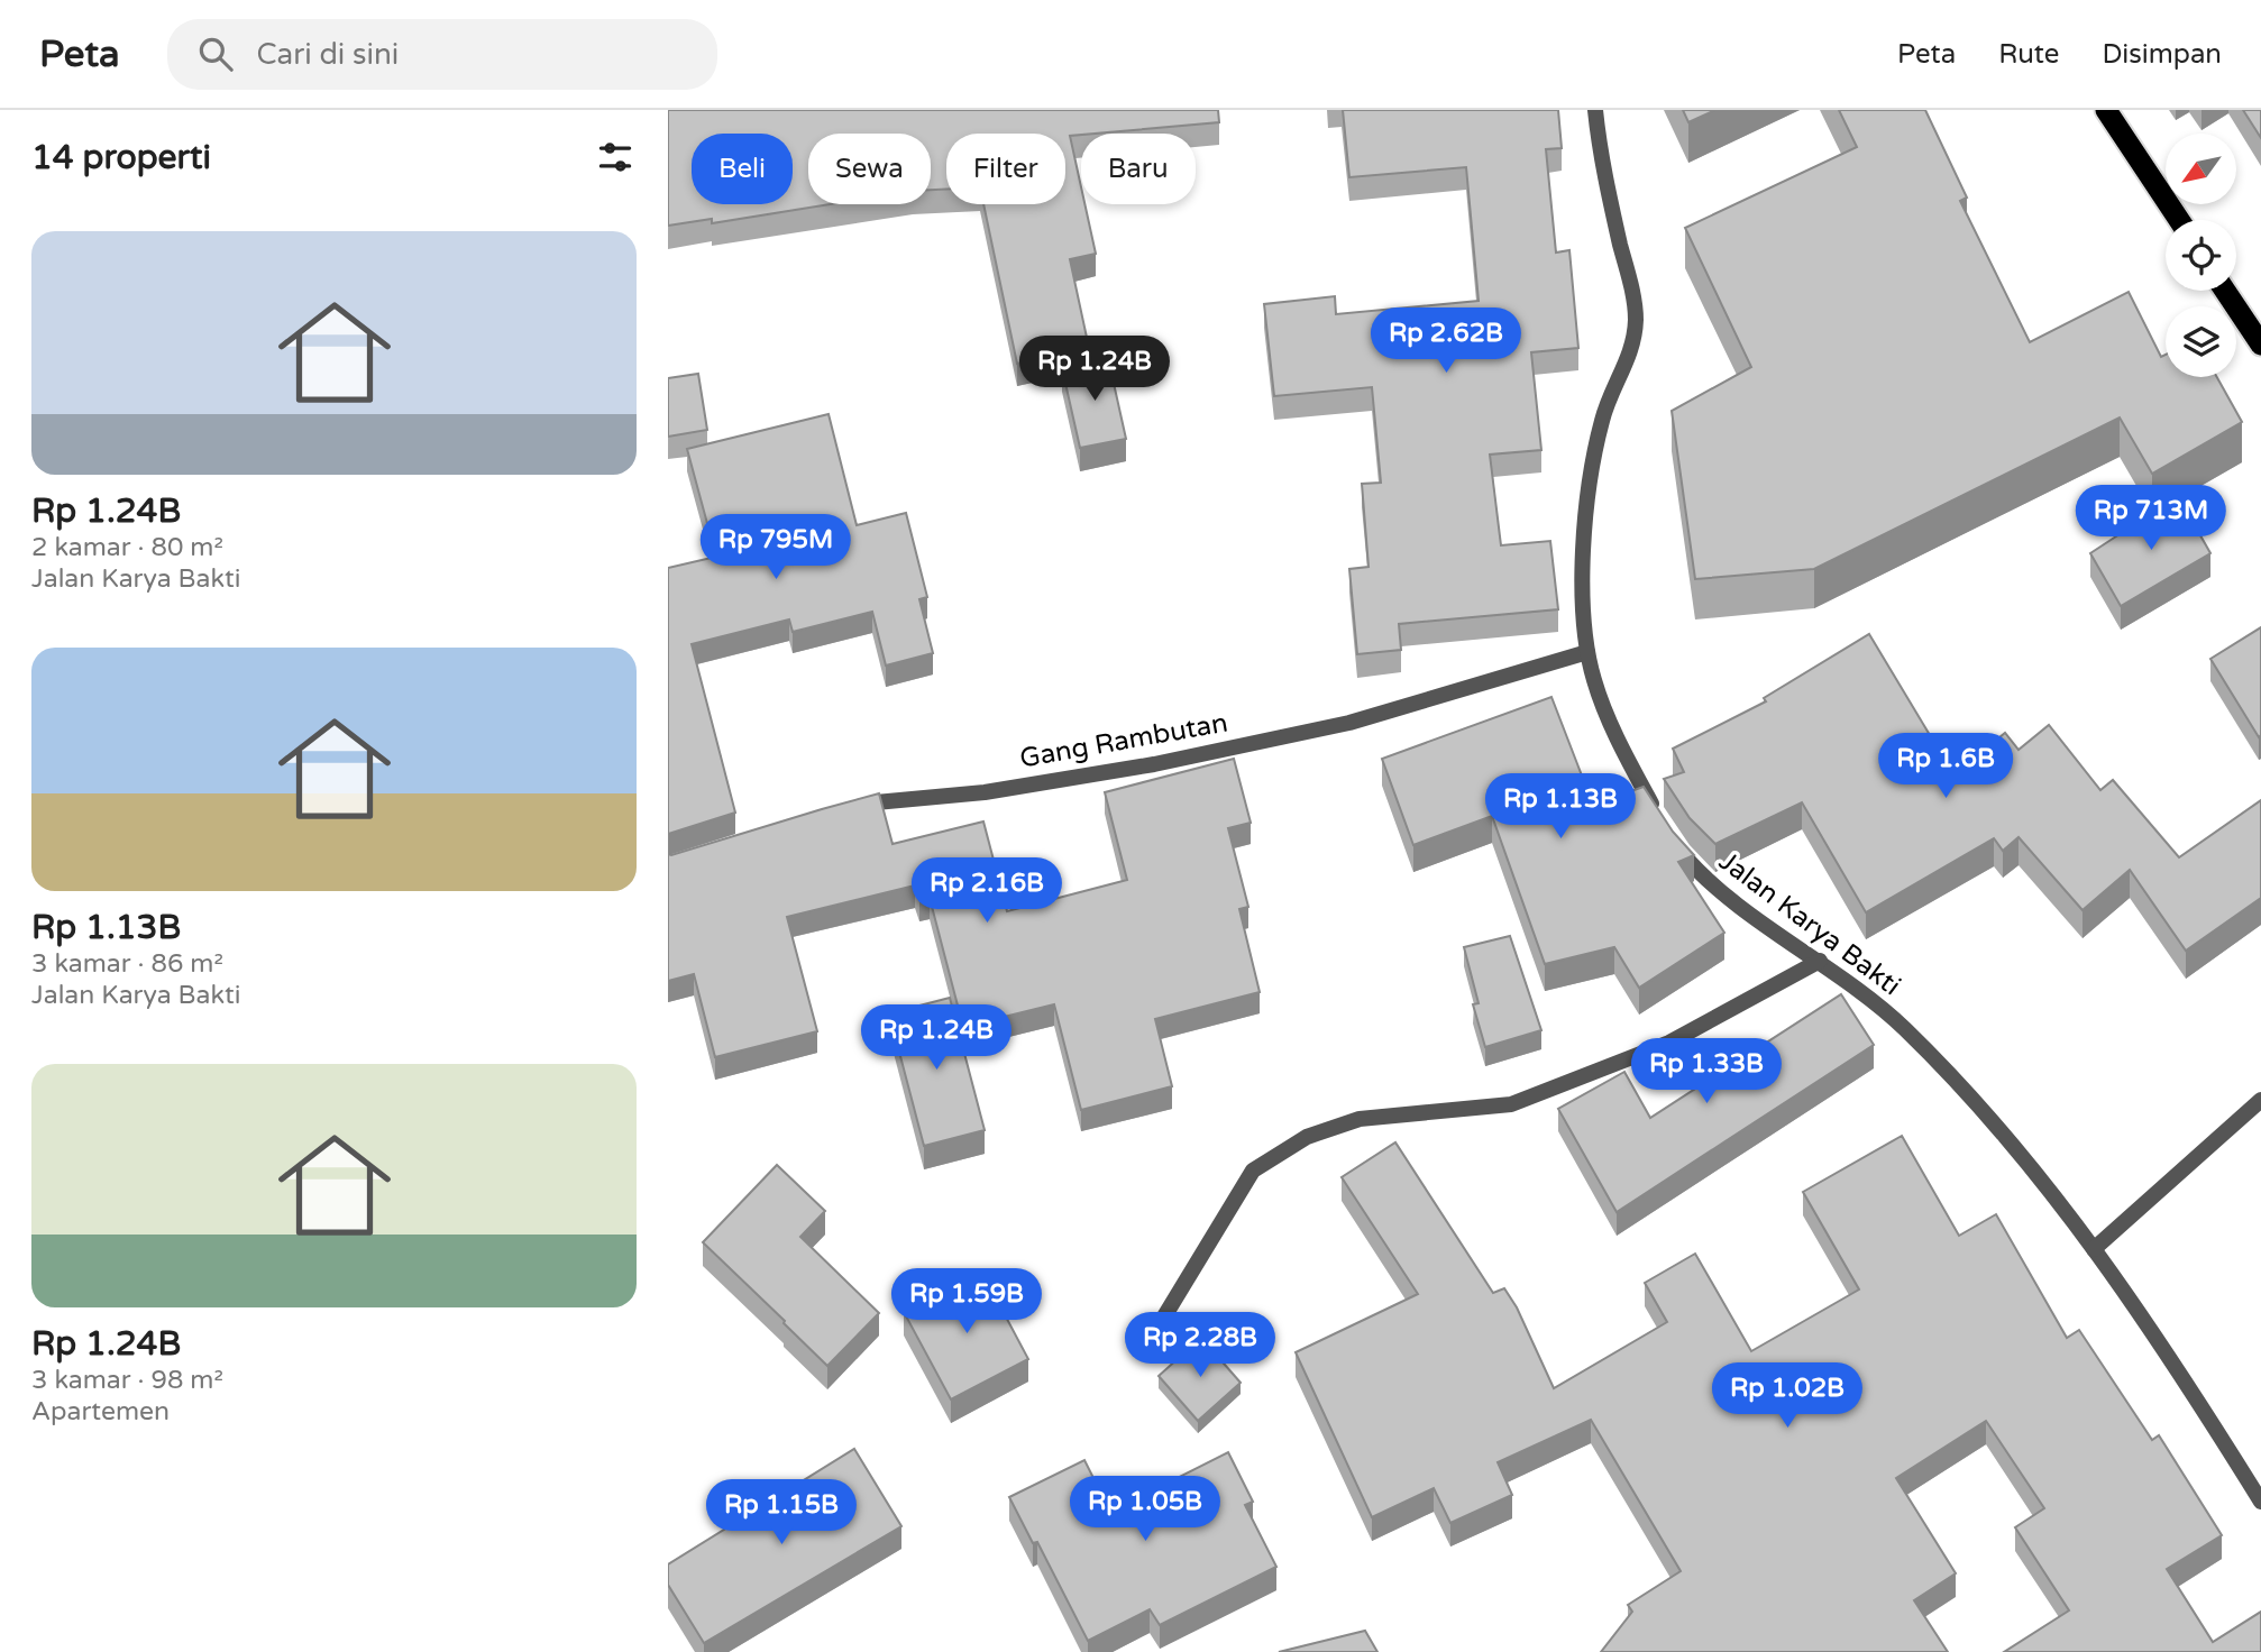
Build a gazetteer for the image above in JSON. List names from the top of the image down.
{
  "streets": {
    "street": ["Gang Rambutan", "Jalan Karya Bakti"]
  },
  "north": "bottom left",
  "page": {
    "header": "Peta",
    "search": "Cari di sini",
    "nav": ["Peta", "Rute", "Disimpan"],
    "heading": "14 properti",
    "chip": [
      "Beli",
      "Sewa",
      "Filter",
      "Baru"
    ],
    "list": [
      {
        "name": "Rp 1.24B",
        "note": "2 kamar · 80 m² · Jalan Karya Bakti"
      },
      {
        "name": "Rp 1.13B",
        "note": "3 kamar · 86 m² · Jalan Karya Bakti"
      },
      {
        "name": "Rp 1.24B",
        "note": "3 kamar · 98 m² · Apartemen"
      }
    ],
    "price": [
      "Rp 2.62B",
      "Rp 1.24B",
      "Rp 713M",
      "Rp 795M",
      "Rp 1.6B",
      "Rp 1.13B",
      "Rp 2.16B",
      "Rp 1.24B",
      "Rp 1.33B",
      "Rp 1.59B",
      "Rp 2.28B",
      "Rp 1.02B",
      "Rp 1.05B",
      "Rp 1.15B"
    ]
  }
}
